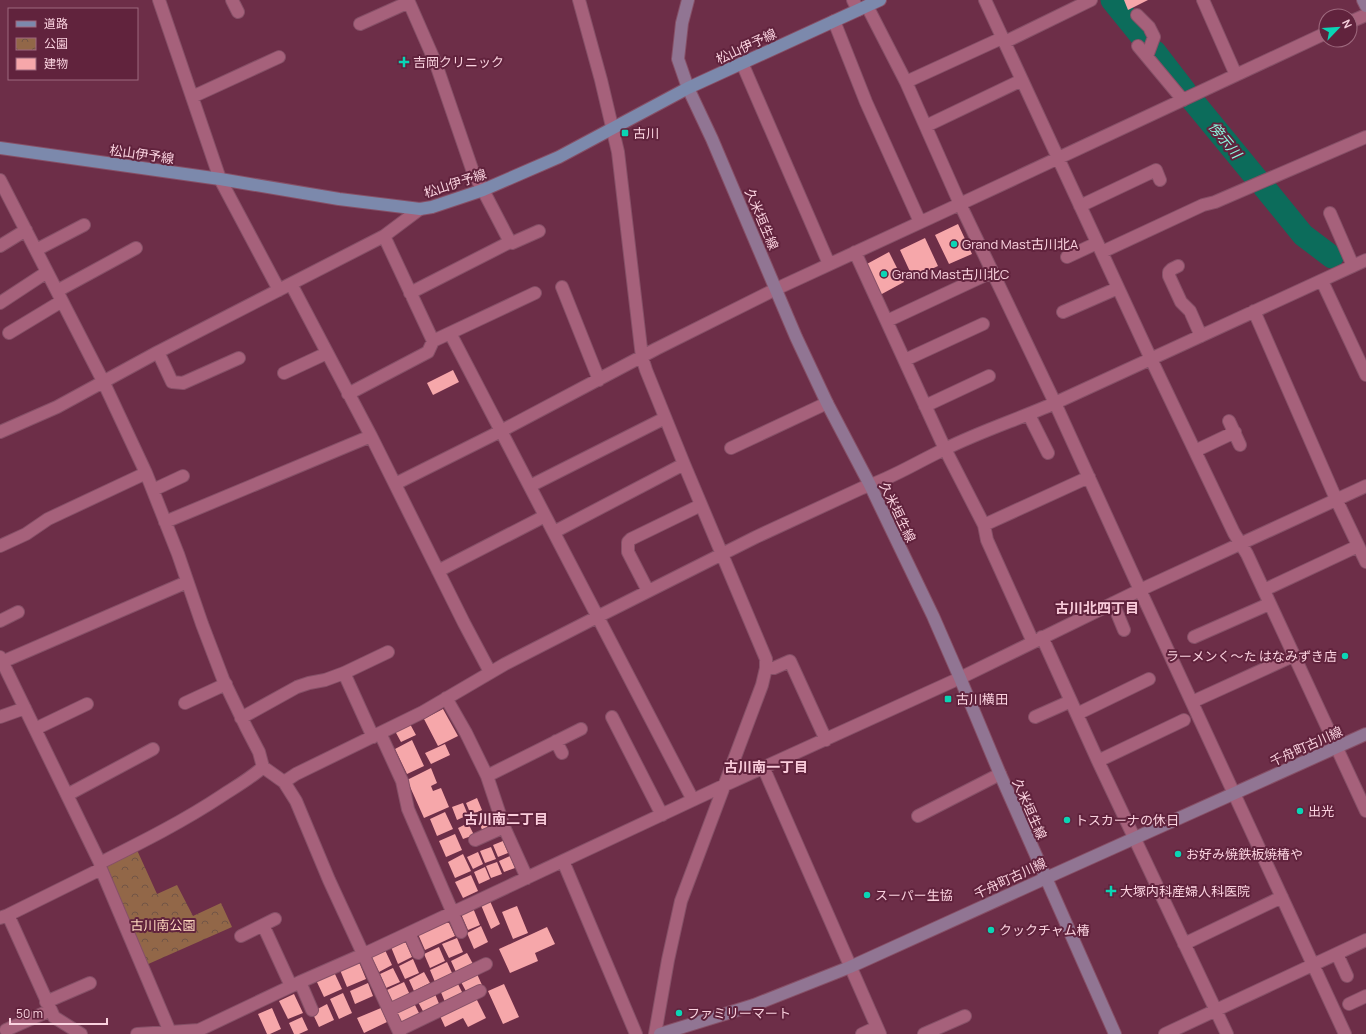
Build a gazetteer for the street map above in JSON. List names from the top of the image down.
{
  "streets": {
    "main road": ["松山伊予線", "久米垣生線", "千舟町古川線"]
  },
  "crossings": [
    ["松山伊予線", "久米垣生線"],
    ["久米垣生線", "千舟町古川線"]
  ],
  "districts": ["古川北四丁目", "古川南一丁目", "古川南二丁目"],
  "water": ["傍示川"],
  "parks": ["古川南公園"],
  "places": {
    "health": ["吉岡クリニック", "大塚内科産婦人科医院"],
    "transit": ["古川", "古川横田"],
    "other": [
      "Grand Mast古川北A",
      "Grand Mast古川北C",
      "ラーメンく～た はなみずき店",
      "出光",
      "トスカーナの休日",
      "お好み焼鉄板焼椿や",
      "スーパー生協",
      "クックチャム椿",
      "ファミリーマート"
    ]
  },
  "legend": ["道路", "公園", "建物"],
  "scale_bar": "50 m",
  "north": "top right"
}
